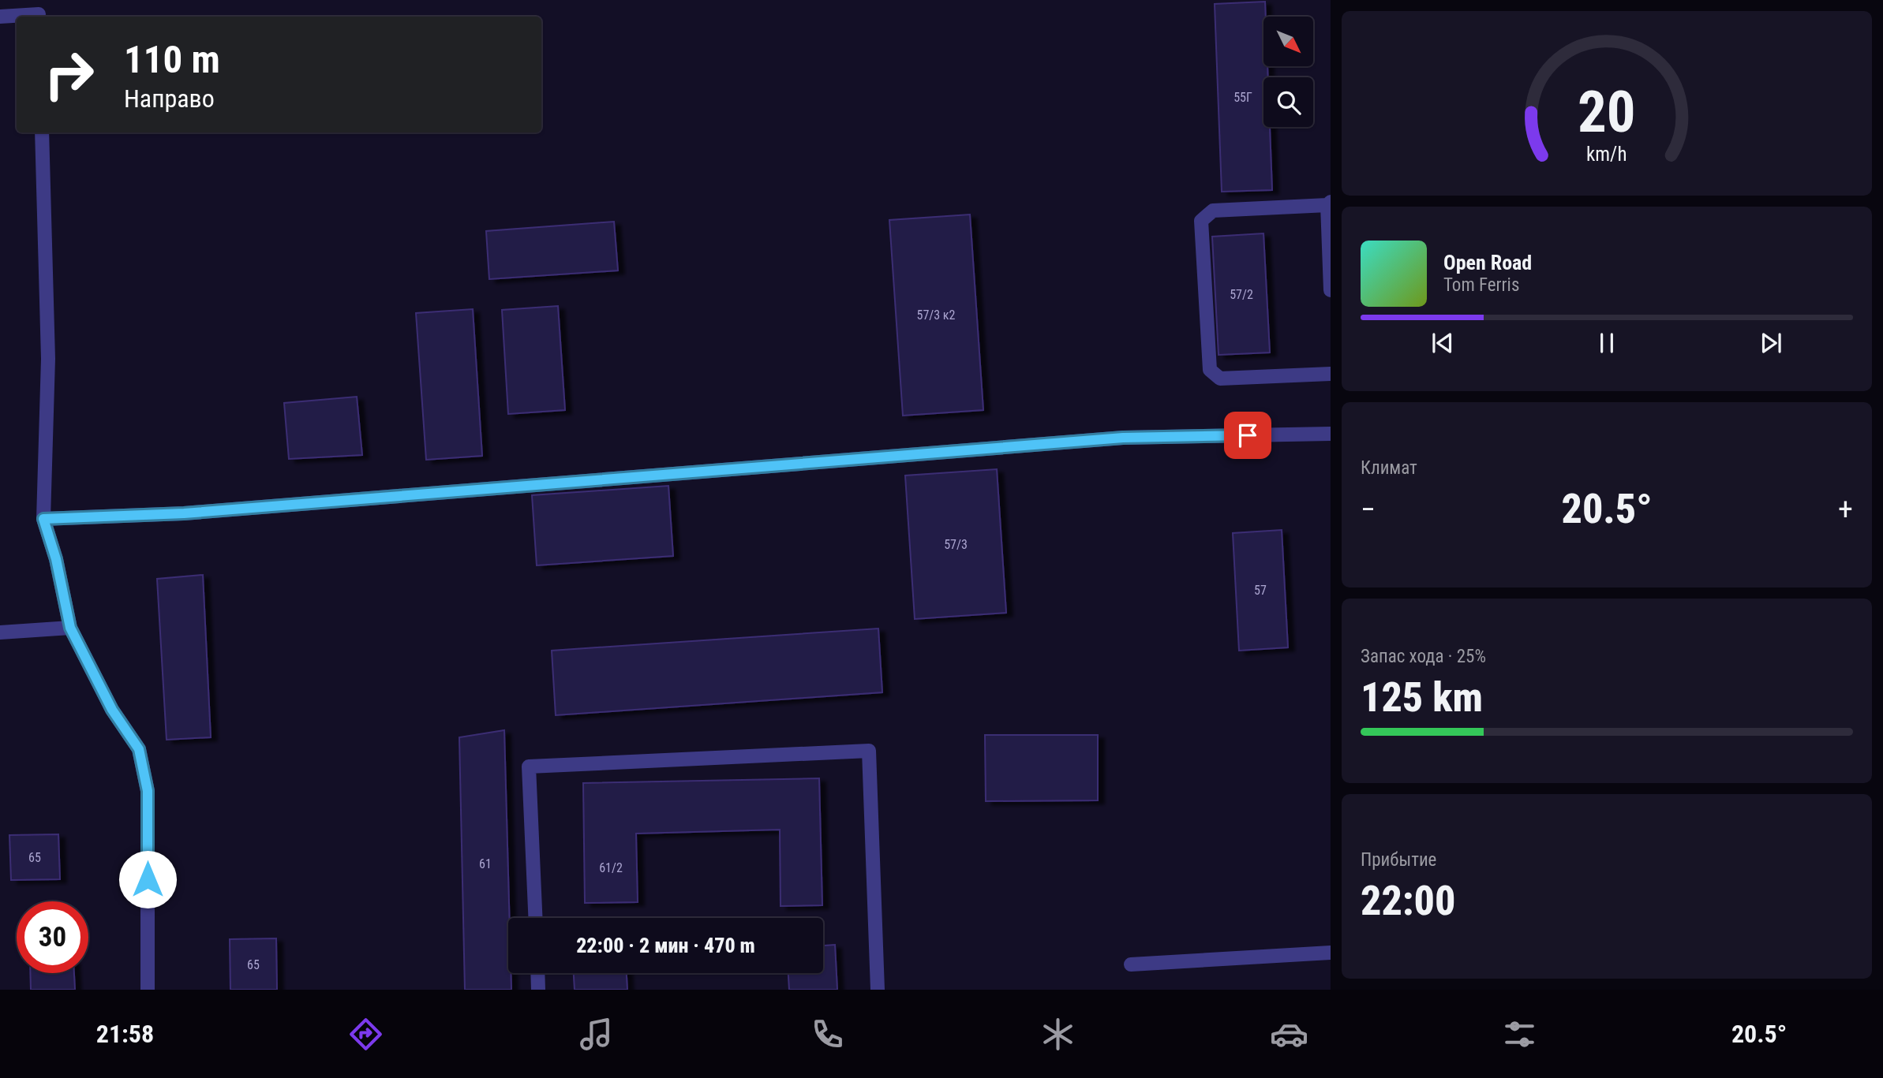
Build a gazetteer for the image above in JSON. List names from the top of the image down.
{
  "house_numbers": [
    "55Г",
    "57/2",
    "57/3 к2",
    "57/3",
    "57",
    "65",
    "61",
    "61/2",
    "65"
  ],
  "north": "bottom right",
  "page": {
    "turn": ["110 m", "Направо"],
    "song": ["Open Road", "Tom Ferris"],
    "tile": [
      "Климат",
      ["Запас хода · 25%", "125 km"],
      ["Прибытие", "22:00"]
    ],
    "heat": ["−", "20.5°", "+"],
    "limit": "30",
    "trip": "22:00 · 2 мин · 470 m",
    "tabs": ["21:58", "20.5°"],
    "gauge": ["20", "km/h"]
  }
}
